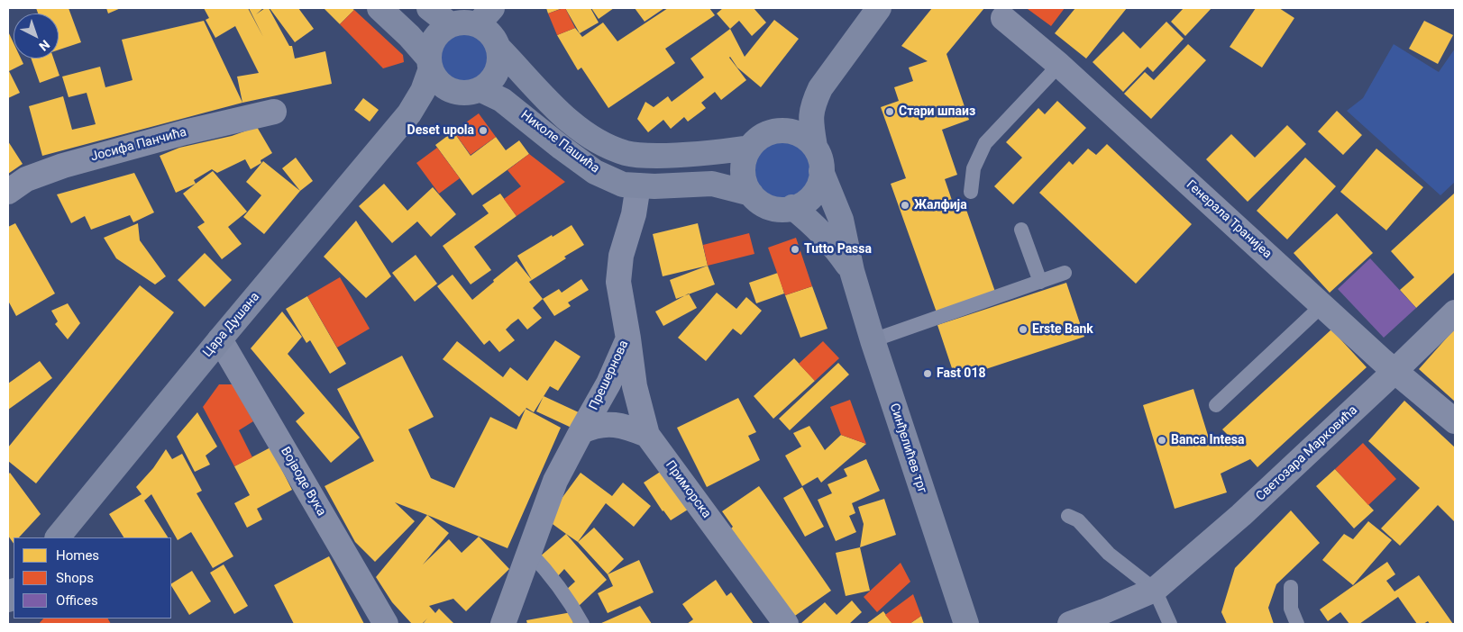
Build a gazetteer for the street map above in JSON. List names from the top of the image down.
{
  "streets": {
    "street": [
      "Николе Пашића",
      "Јосифа Панчића",
      "Генерала Транијеа",
      "Цара Душана",
      "Прешернова",
      "Синђелићев трг",
      "Светозара Марковића",
      "Војводе Вука",
      "Приморска"
    ]
  },
  "crossings": [
    ["Николе Пашића", "Цара Душана"],
    ["Николе Пашића", "Прешернова"],
    ["Николе Пашића", "Синђелићев трг"],
    ["Генерала Транијеа", "Светозара Марковића"],
    ["Цара Душана", "Војводе Вука"],
    ["Прешернова", "Приморска"]
  ],
  "places": [
    "Стари шпаиз",
    "Deset upola",
    "Жалфија",
    "Tutto Passa",
    "Erste Bank",
    "Fast 018",
    "Banca Intesa"
  ],
  "legend": ["Homes", "Shops", "Offices"],
  "north": "bottom right"
}
